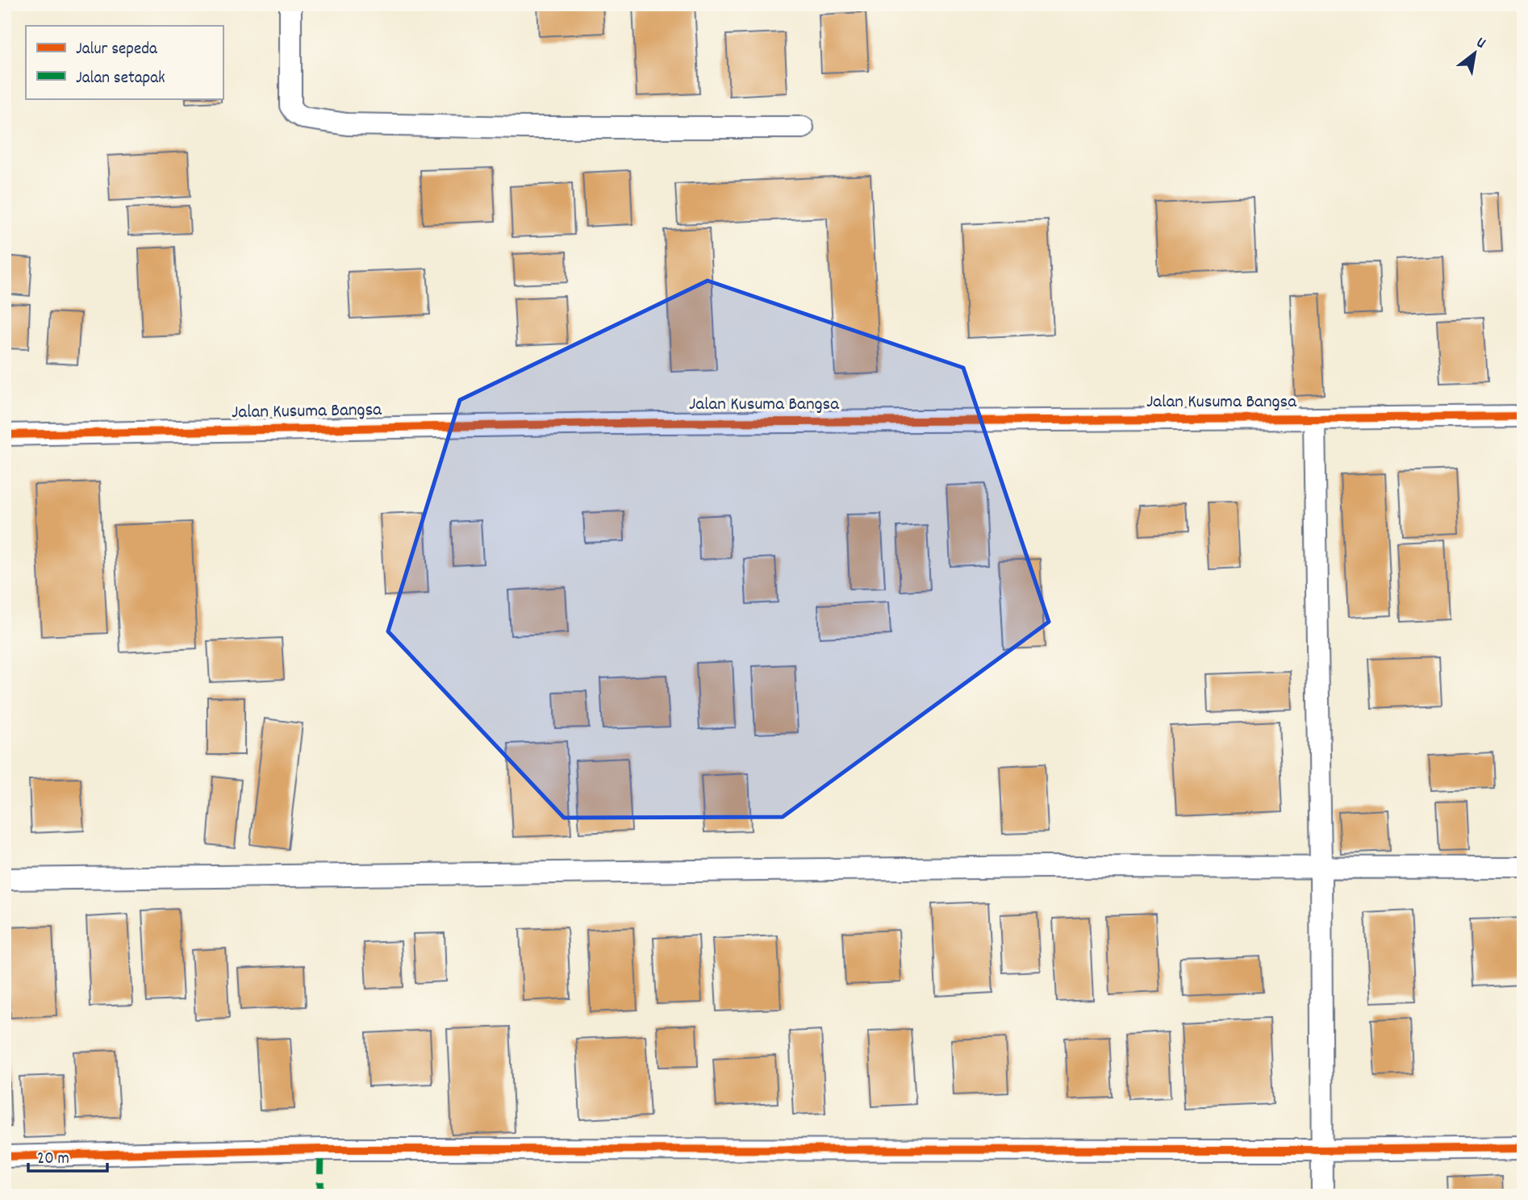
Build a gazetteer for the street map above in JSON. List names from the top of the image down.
{
  "streets": {
    "street": ["Jalan Kusuma Bangsa"]
  },
  "legend": ["Jalur sepeda", "Jalan setapak"],
  "scale_bar": "20 m",
  "north": "top right"
}
